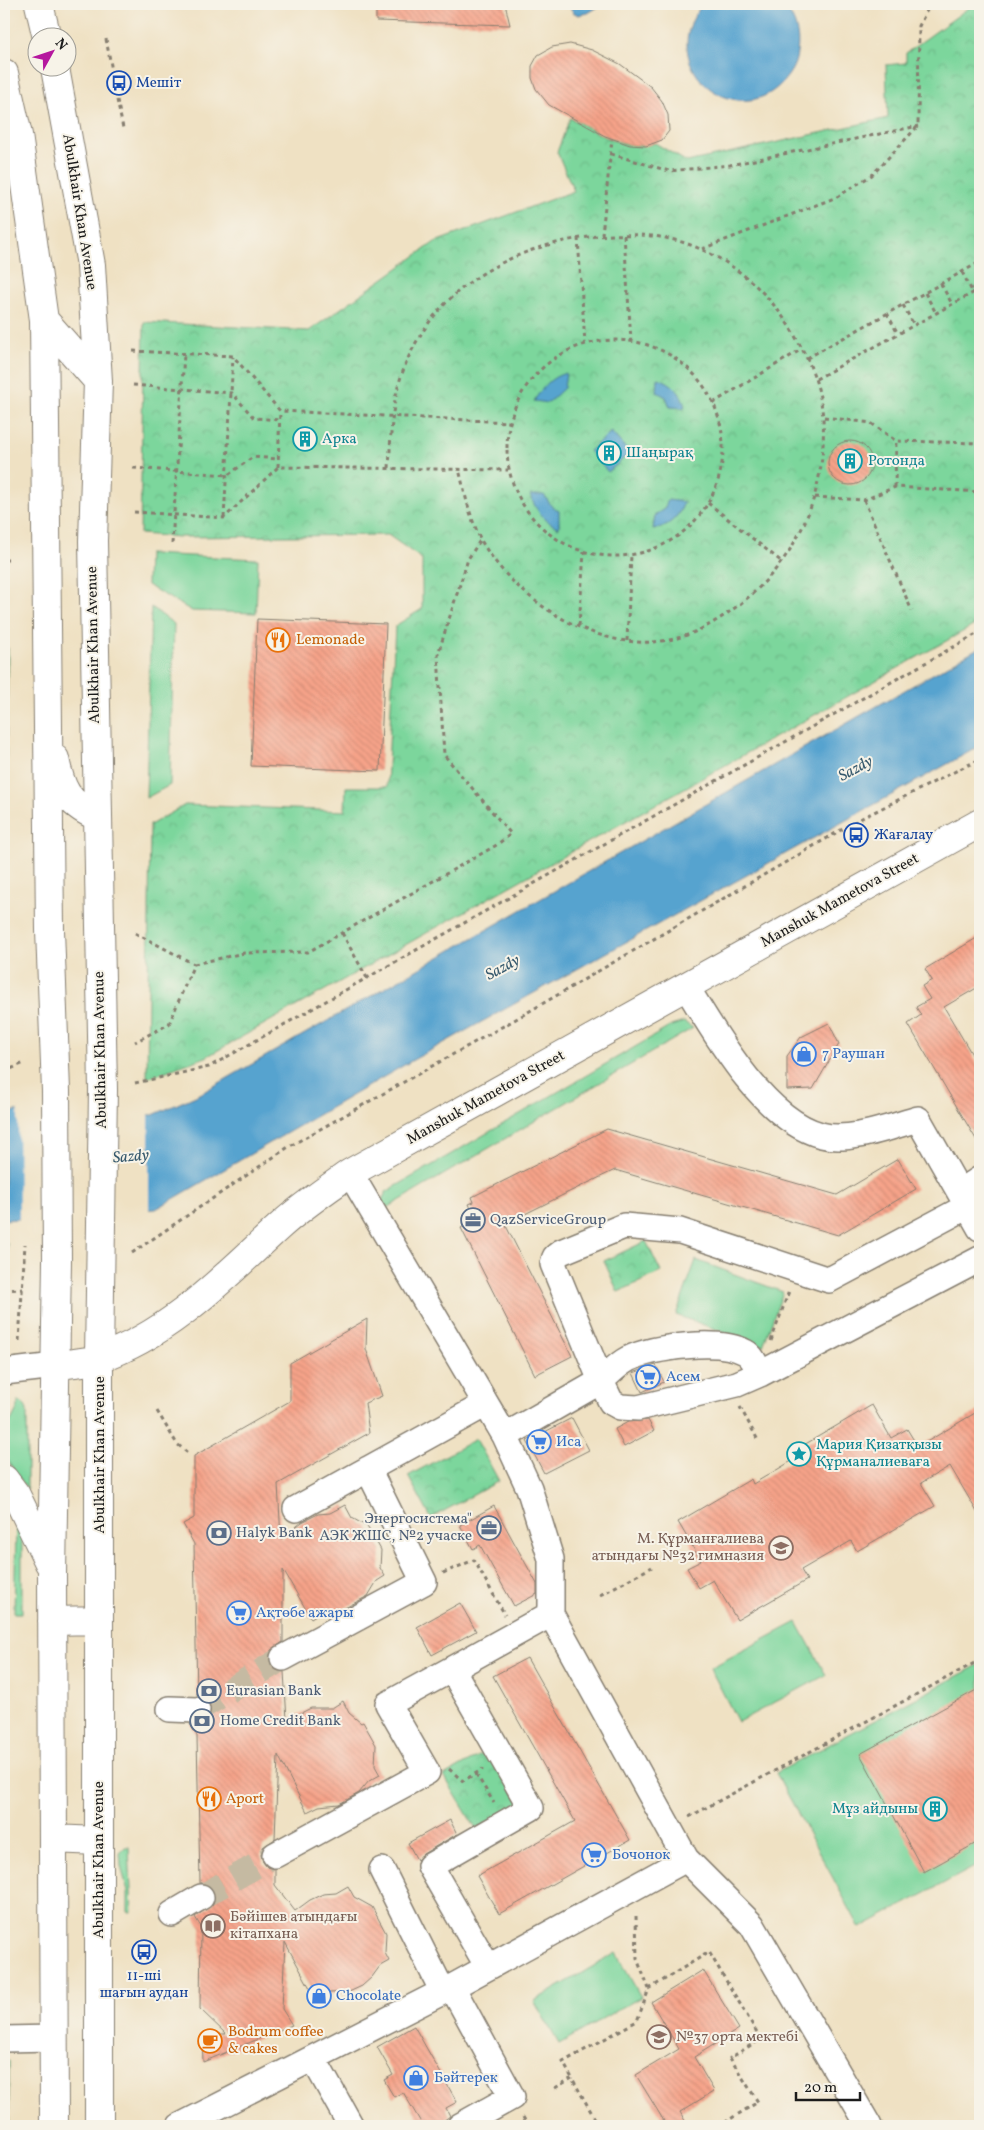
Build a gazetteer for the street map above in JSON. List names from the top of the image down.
{
  "streets": {
    "main road": ["Abulkhair Khan Avenue", "Manshuk Mametova Street"]
  },
  "crossings": [
    ["Abulkhair Khan Avenue", "Manshuk Mametova Street"]
  ],
  "water": ["Sazdy"],
  "places": {
    "bus stop": ["Мешіт", "Жағалау", "11-ші шағын аудан"],
    "building": [
      "Арка",
      "Шаңырақ",
      "Ротонда",
      "Мұз айдыны"
    ],
    "restaurant": ["Lemonade", "Aport"],
    "shop": ["7 Раушан", "Chocolate", "Бәйтерек"],
    "office": ["QazServiceGroup", "Энергосистема\" АЭК ЖШС, №2 учаске"],
    "supermarket": [
      "Асем",
      "Иса",
      "Ақтөбе ажары",
      "Бочонок"
    ],
    "place": ["Мария Қизатқызы Құрманалиеваға"],
    "bank": ["Halyk Bank", "Eurasian Bank", "Home Credit Bank"],
    "school or university": ["М. Құрманғалиева атындағы №32 гимназия", "№37 орта мектебі"],
    "library": ["Бәйішев атындағы кітапхана"],
    "cafe": ["Bodrum coffee & cakes"]
  },
  "scale_bar": "20 m",
  "north": "top right"
}
